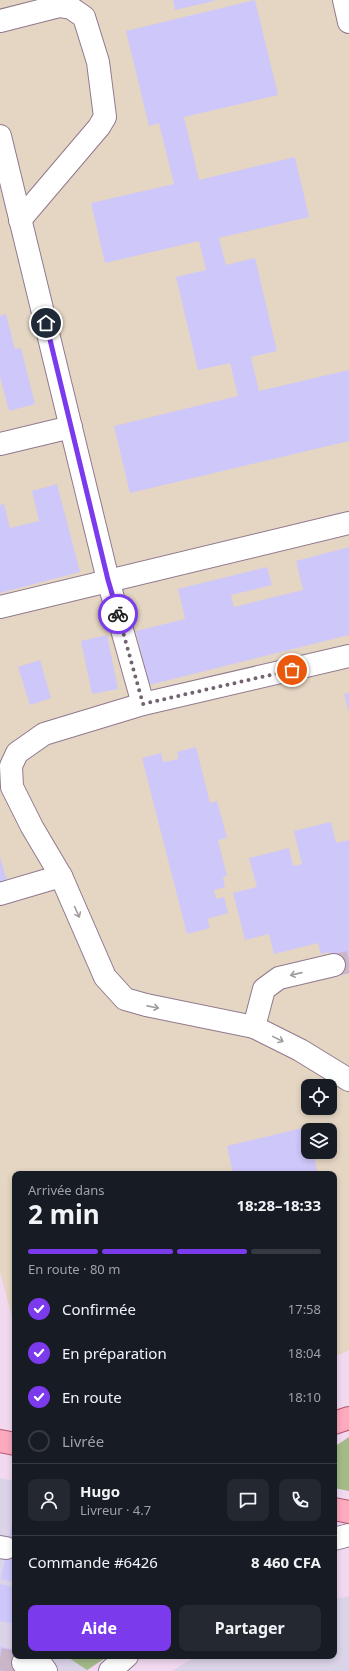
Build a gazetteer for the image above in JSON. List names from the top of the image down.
{
  "page": {
    "heading": ["2 min", "Arrivée dans", "18:28–18:33"],
    "panel": [
      "Hugo",
      "Livreur · 4.7",
      "Commande #6426",
      "8 460 CFA"
    ],
    "bar": "En route · 80 m",
    "list": [
      ["Confirmée", "17:58"],
      ["En préparation", "18:04"],
      ["En route", "18:10"],
      "Livrée"
    ],
    "buttons": ["Aide", "Partager"]
  }
}
